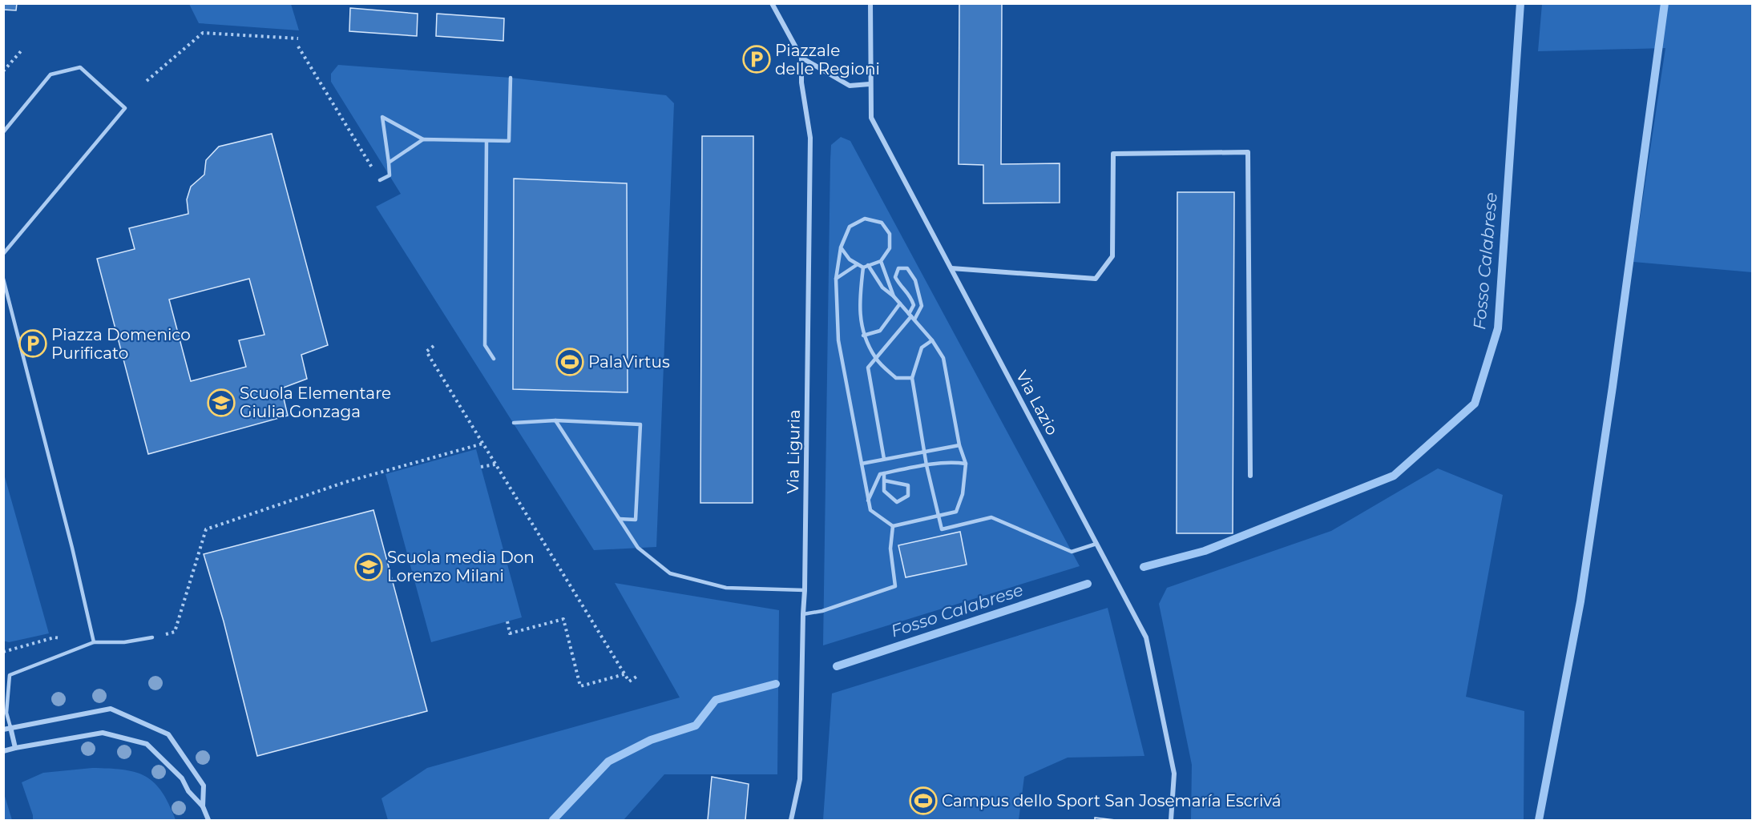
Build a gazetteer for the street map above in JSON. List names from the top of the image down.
{
  "streets": {
    "street": ["Via Lazio", "Via Liguria"]
  },
  "water": ["Fosso Calabrese"],
  "places": {
    "parking": ["Piazzale delle Regioni", "Piazza Domenico Purificato"],
    "sports": ["PalaVirtus", "Campus dello Sport San Josemaría Escrivá"],
    "school or university": ["Scuola Elementare Giulia Gonzaga", "Scuola media Don Lorenzo Milani"]
  }
}
